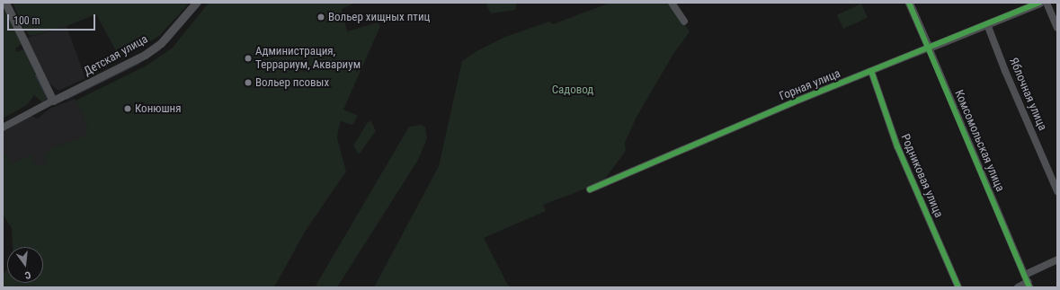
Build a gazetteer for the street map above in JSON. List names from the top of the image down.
{
  "streets": {
    "street": [
      "Детская улица",
      "Горная улица",
      "Яблочная улица",
      "Комсомольская улица",
      "Родниковая улица"
    ]
  },
  "crossings": [
    ["Горная улица", "Яблочная улица"],
    ["Горная улица", "Комсомольская улица"],
    ["Горная улица", "Родниковая улица"]
  ],
  "parks": ["Садовод"],
  "places": [
    "Вольер хищных птиц",
    "Администрация, Террариум, Аквариум",
    "Вольер псовых",
    "Конюшня"
  ],
  "scale_bar": "100 m",
  "north": "bottom"
}
